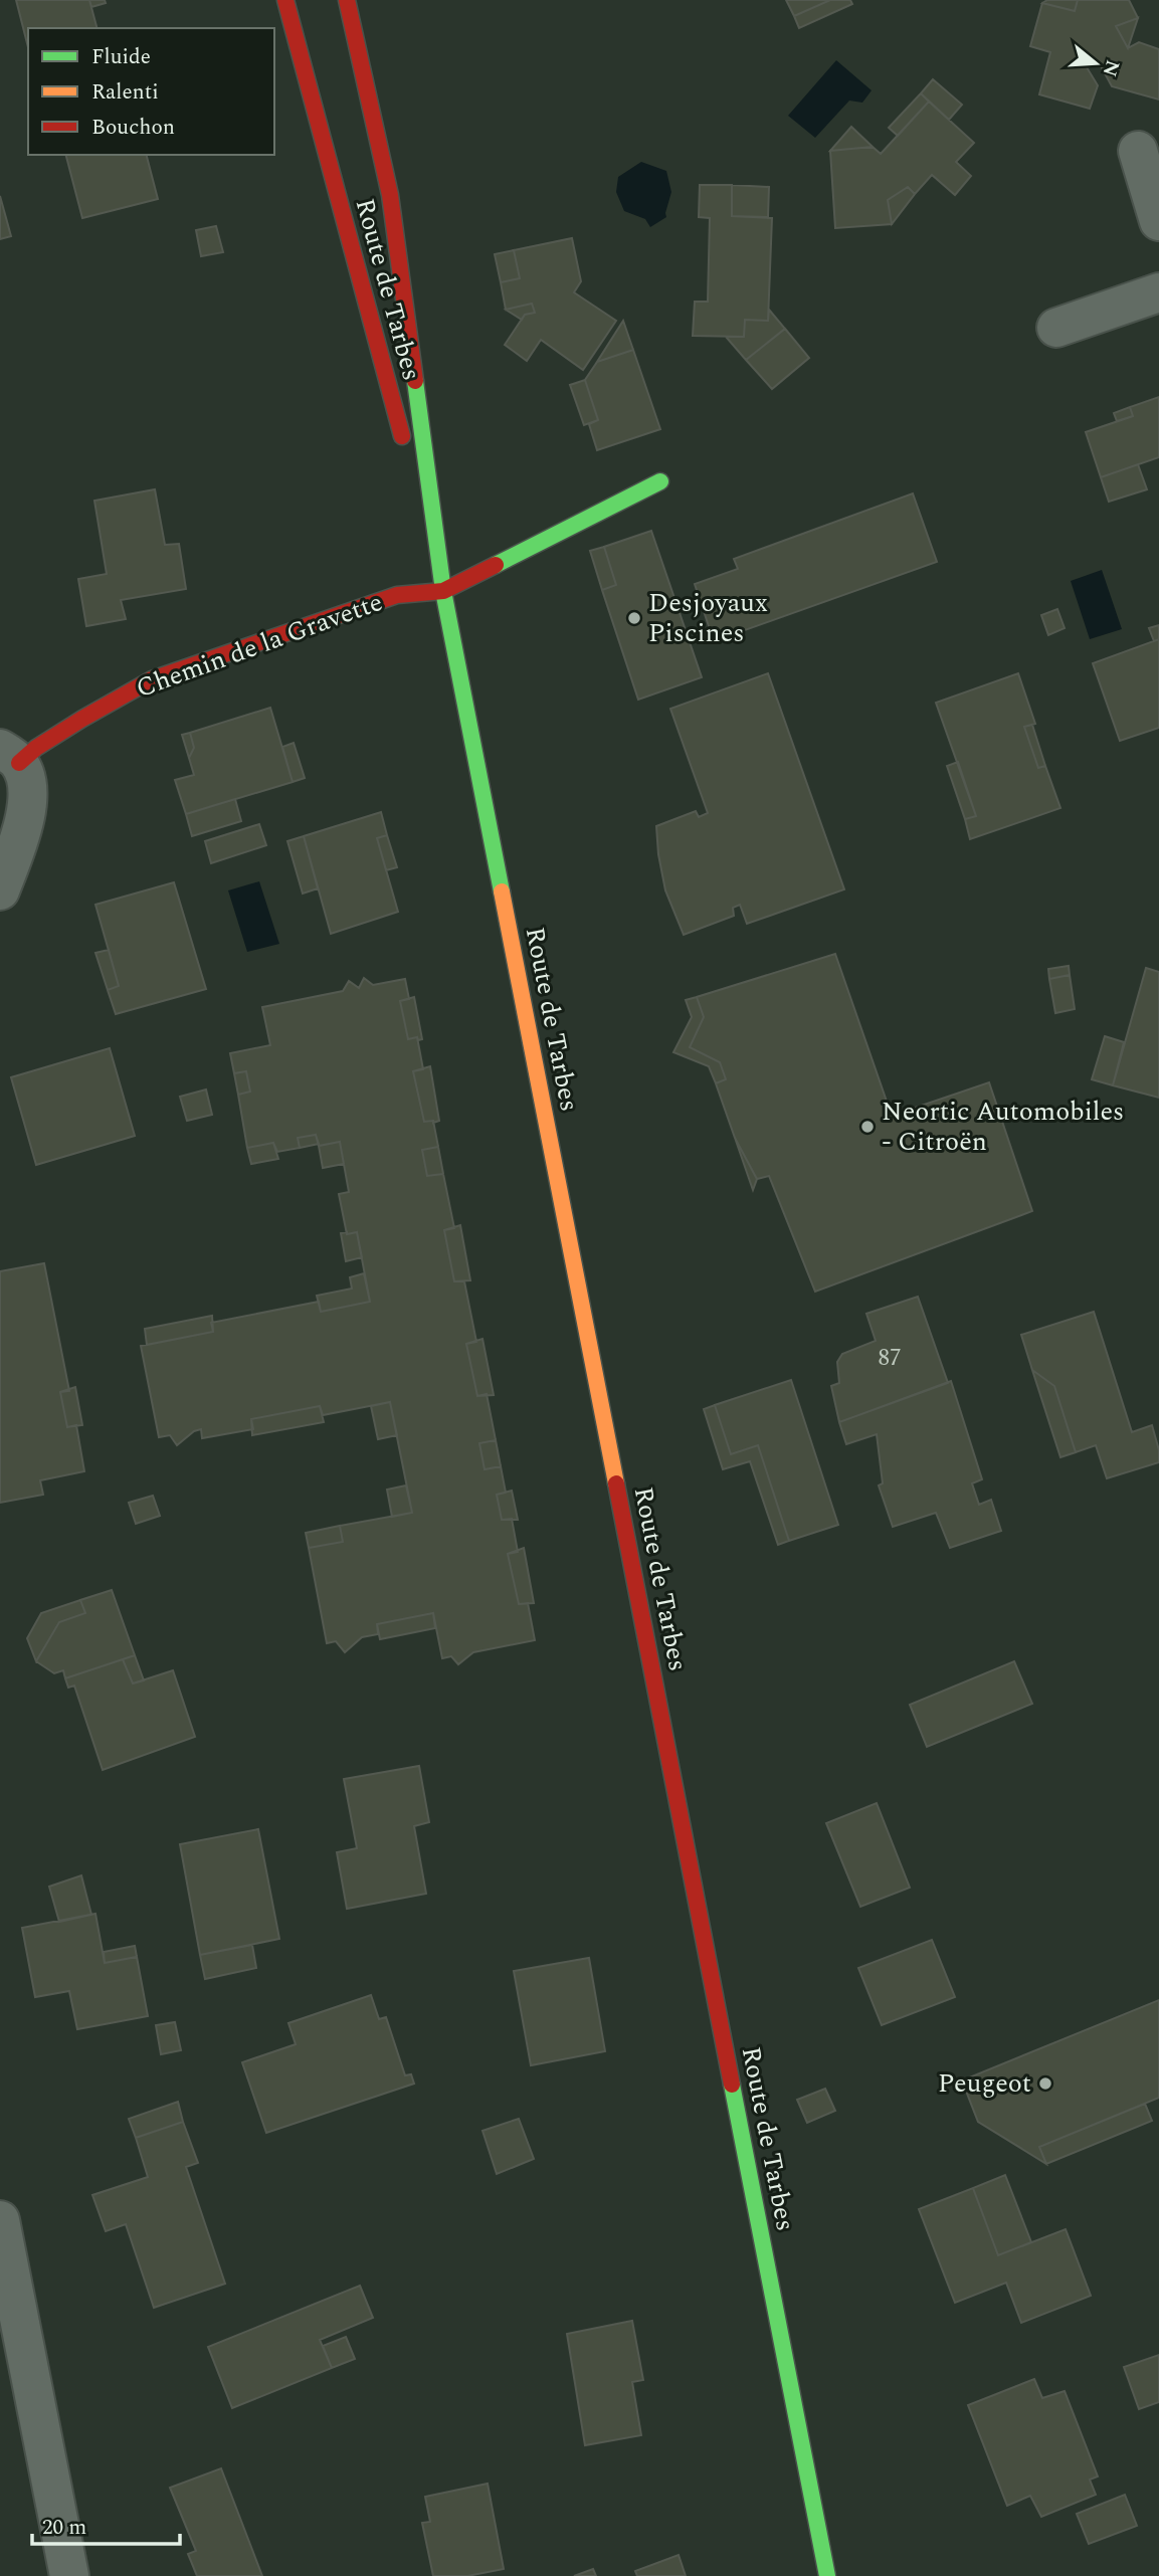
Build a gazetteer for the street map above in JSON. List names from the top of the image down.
{
  "streets": {
    "main road": ["Route de Tarbes", "Chemin de la Gravette"]
  },
  "crossings": [
    ["Route de Tarbes", "Chemin de la Gravette"]
  ],
  "places": ["Desjoyaux Piscines", "Neortic Automobiles - Citroën", "Peugeot"],
  "house_numbers": ["87"],
  "legend": ["Fluide", "Ralenti", "Bouchon"],
  "scale_bar": "20 m",
  "north": "right"
}
